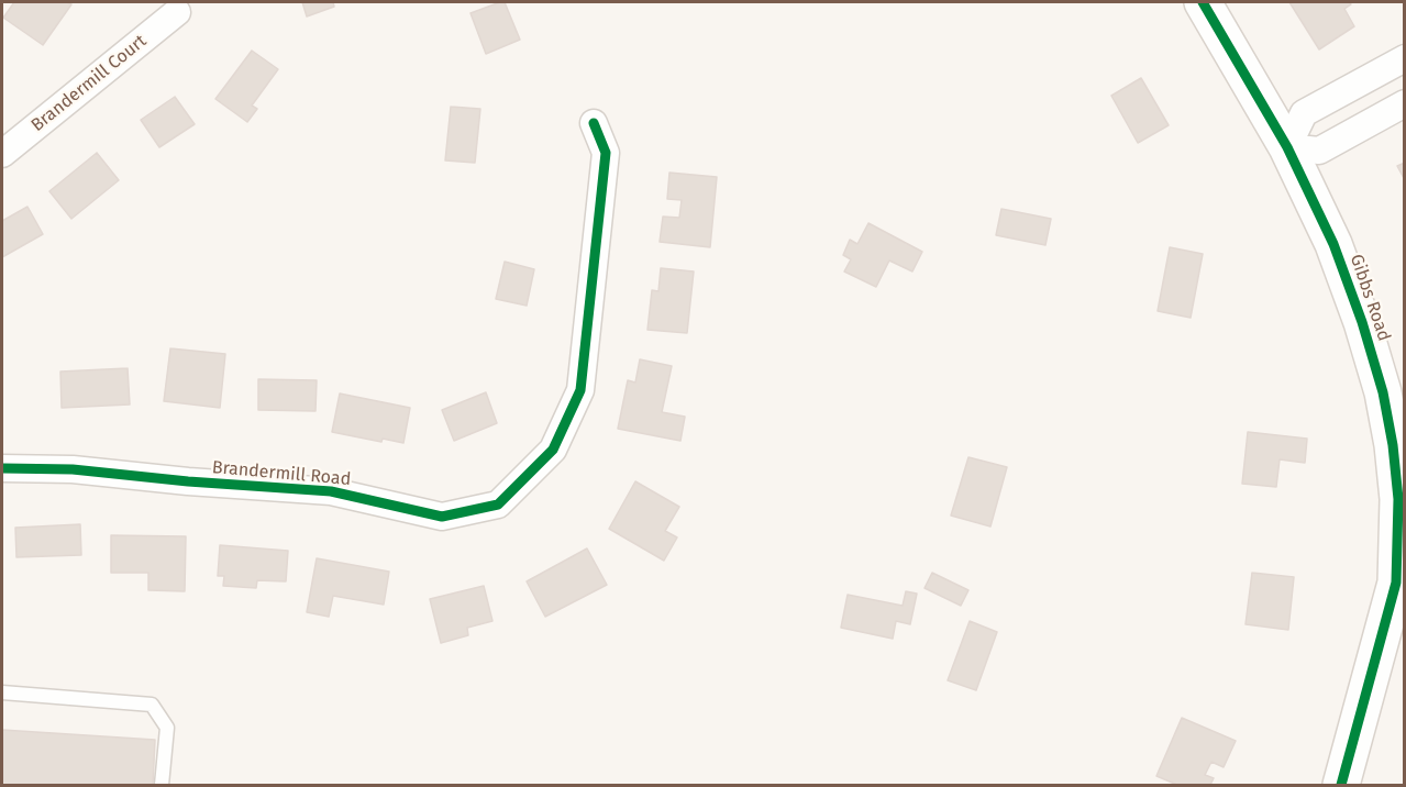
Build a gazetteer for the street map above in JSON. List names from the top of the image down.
{
  "streets": {
    "street": ["Brandermill Court", "Gibbs Road", "Brandermill Road"]
  }
}
